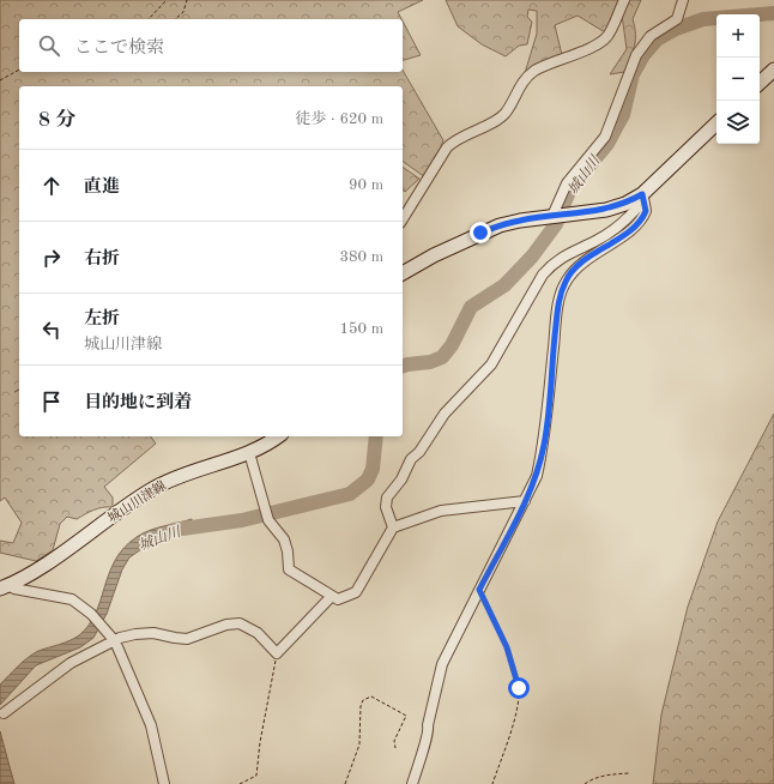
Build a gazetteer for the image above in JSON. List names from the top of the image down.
{
  "streets": {
    "main road": ["城山川津線"]
  },
  "water": ["城山川"],
  "page": {
    "map_buttons": ["+", "−"],
    "search": "ここで検索",
    "heading": ["8 分", "徒歩 · 620 m"],
    "list": [
      ["直進", "90 m"],
      ["右折", "380 m"],
      ["左折", "城山川津線", "150 m"],
      "目的地に到着"
    ]
  }
}
